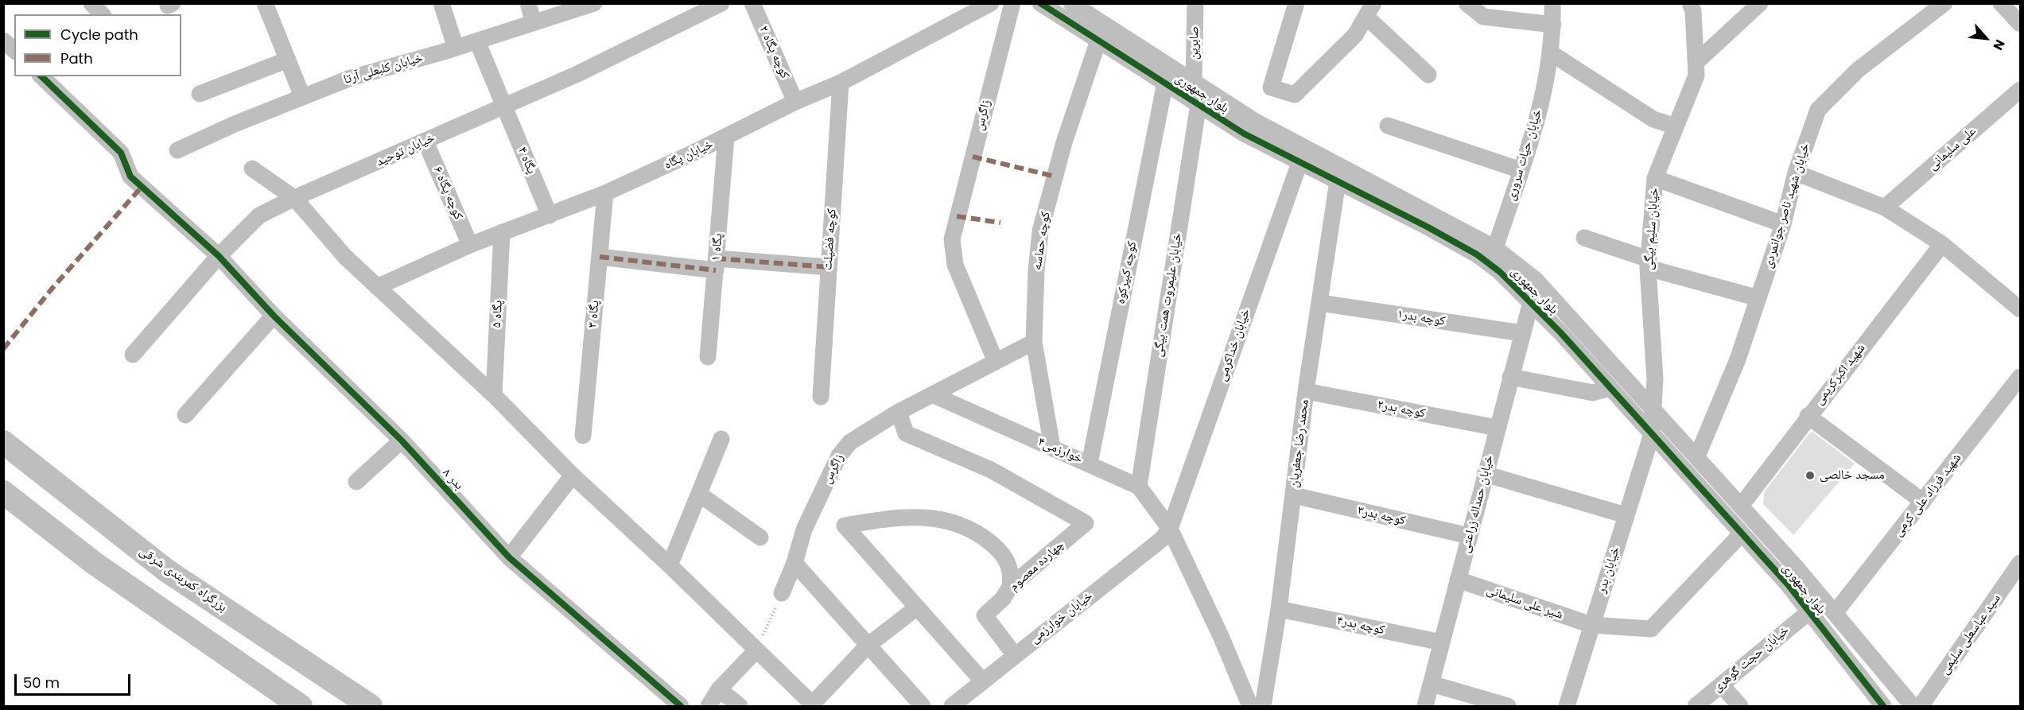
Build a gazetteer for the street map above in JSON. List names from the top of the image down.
{
  "streets": {
    "highway": ["بزرگراه کمربندی شرقی"],
    "street": [
      "صابرین",
      "کوچه پگاه ۲",
      "خیابان کلبعلی آرتا",
      "بلوار جمهوری",
      "زاگرس",
      "علی سلیمانی",
      "خیابان توحید",
      "خیابان پگاه",
      "خیابان حیات سروری",
      "پگاه ۴",
      "کوچه پگاه ۶",
      "خیابان شهید ناصر جوانمردی",
      "خیابان سلیم بیگی",
      "کوچه فضیلت",
      "کوچه حماسه",
      "پگاه ۱",
      "کوچه کبیرکوه",
      "خیابان علیمروت همت بیگی",
      "پگاه ۵",
      "پگاه ۳",
      "کوچه بدر۱",
      "خیابان خداکرمی",
      "شهید اکبرکریمی",
      "کوچه بدر۲",
      "محمد رضا جعفریان",
      "خوارزمی۴",
      "بدر ۸",
      "شهید فرزاد علی کرمی",
      "خیابان حمداله زراعتی",
      "کوچه بدر۳",
      "چهارده معصوم",
      "خیابان بدر",
      "شیر علی سلیمانی",
      "خیابان خوارزمی",
      "کوچه بدر۴",
      "سید عباسعلی سلیمی",
      "خیابان حجت گوهری"
    ]
  },
  "crossings": [
    ["صابرین", "بلوار جمهوری"],
    ["کوچه پگاه ۲", "خیابان پگاه"],
    ["خیابان کلبعلی آرتا", "پگاه ۴"],
    ["بلوار جمهوری", "خیابان حیات سروری"],
    ["بلوار جمهوری", "خیابان شهید ناصر جوانمردی"],
    ["بلوار جمهوری", "خیابان سلیم بیگی"],
    ["بلوار جمهوری", "کوچه حماسه"],
    ["بلوار جمهوری", "کوچه کبیرکوه"],
    ["بلوار جمهوری", "خیابان علیمروت همت بیگی"],
    ["بلوار جمهوری", "خیابان خداکرمی"],
    ["بلوار جمهوری", "شهید اکبرکریمی"],
    ["بلوار جمهوری", "محمد رضا جعفریان"],
    ["بلوار جمهوری", "شهید فرزاد علی کرمی"],
    ["بلوار جمهوری", "خیابان حمداله زراعتی"],
    ["بلوار جمهوری", "خیابان بدر"],
    ["بلوار جمهوری", "شیر علی سلیمانی"],
    ["بلوار جمهوری", "خیابان حجت گوهری"],
    ["زاگرس", "کوچه حماسه"],
    ["زاگرس", "خوارزمی۴"],
    ["زاگرس", "چهارده معصوم"],
    ["خیابان توحید", "پگاه ۴"],
    ["خیابان توحید", "کوچه پگاه ۶"],
    ["خیابان توحید", "بدر ۸"],
    ["خیابان پگاه", "پگاه ۴"],
    ["خیابان پگاه", "کوچه پگاه ۶"],
    ["خیابان پگاه", "کوچه فضیلت"],
    ["خیابان پگاه", "پگاه ۱"],
    ["خیابان پگاه", "پگاه ۵"],
    ["خیابان پگاه", "پگاه ۳"],
    ["خیابان سلیم بیگی", "خیابان بدر"],
    ["کوچه حماسه", "خوارزمی۴"],
    ["کوچه کبیرکوه", "خوارزمی۴"],
    ["خیابان علیمروت همت بیگی", "خوارزمی۴"],
    ["کوچه بدر۱", "محمد رضا جعفریان"],
    ["کوچه بدر۱", "خیابان حمداله زراعتی"],
    ["خیابان خداکرمی", "خوارزمی۴"],
    ["خیابان خداکرمی", "خیابان خوارزمی"],
    ["کوچه بدر۲", "محمد رضا جعفریان"],
    ["کوچه بدر۲", "خیابان حمداله زراعتی"],
    ["محمد رضا جعفریان", "کوچه بدر۳"],
    ["محمد رضا جعفریان", "کوچه بدر۴"],
    ["خوارزمی۴", "خیابان خوارزمی"],
    ["خیابان حمداله زراعتی", "کوچه بدر۳"],
    ["خیابان حمداله زراعتی", "شیر علی سلیمانی"],
    ["خیابان حمداله زراعتی", "کوچه بدر۴"],
    ["چهارده معصوم", "خیابان خوارزمی"],
    ["خیابان بدر", "شیر علی سلیمانی"]
  ],
  "places": ["مسجد خالصی"],
  "legend": ["Cycle path", "Path"],
  "scale_bar": "50 m",
  "north": "bottom right"
}
